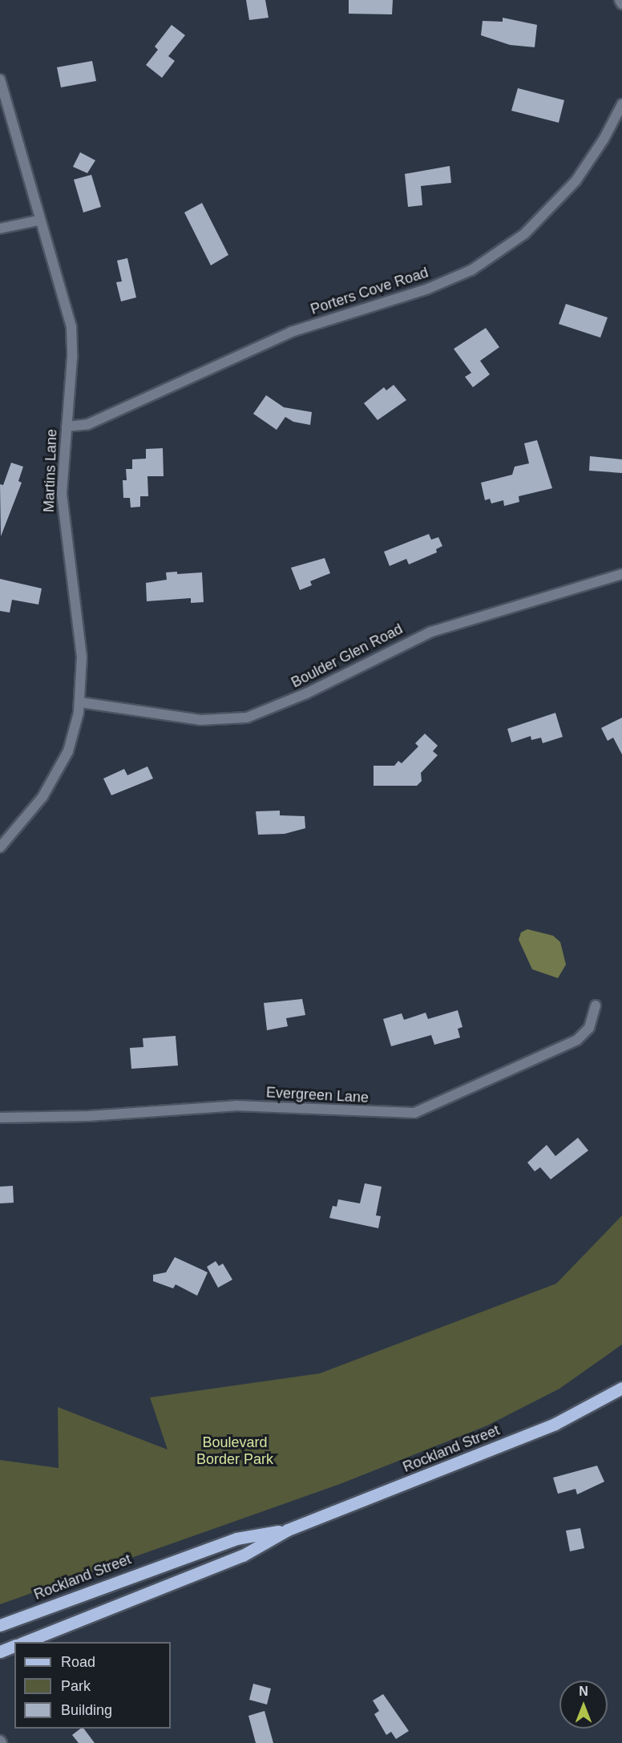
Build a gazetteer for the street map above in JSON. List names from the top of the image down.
{
  "streets": {
    "main road": ["Rockland Street"],
    "street": [
      "Porters Cove Road",
      "Martins Lane",
      "Boulder Glen Road",
      "Evergreen Lane"
    ]
  },
  "crossings": [
    ["Porters Cove Road", "Martins Lane"],
    ["Martins Lane", "Boulder Glen Road"]
  ],
  "parks": ["Boulevard Border Park"],
  "legend": ["Road", "Park", "Building"],
  "north": "top"
}
